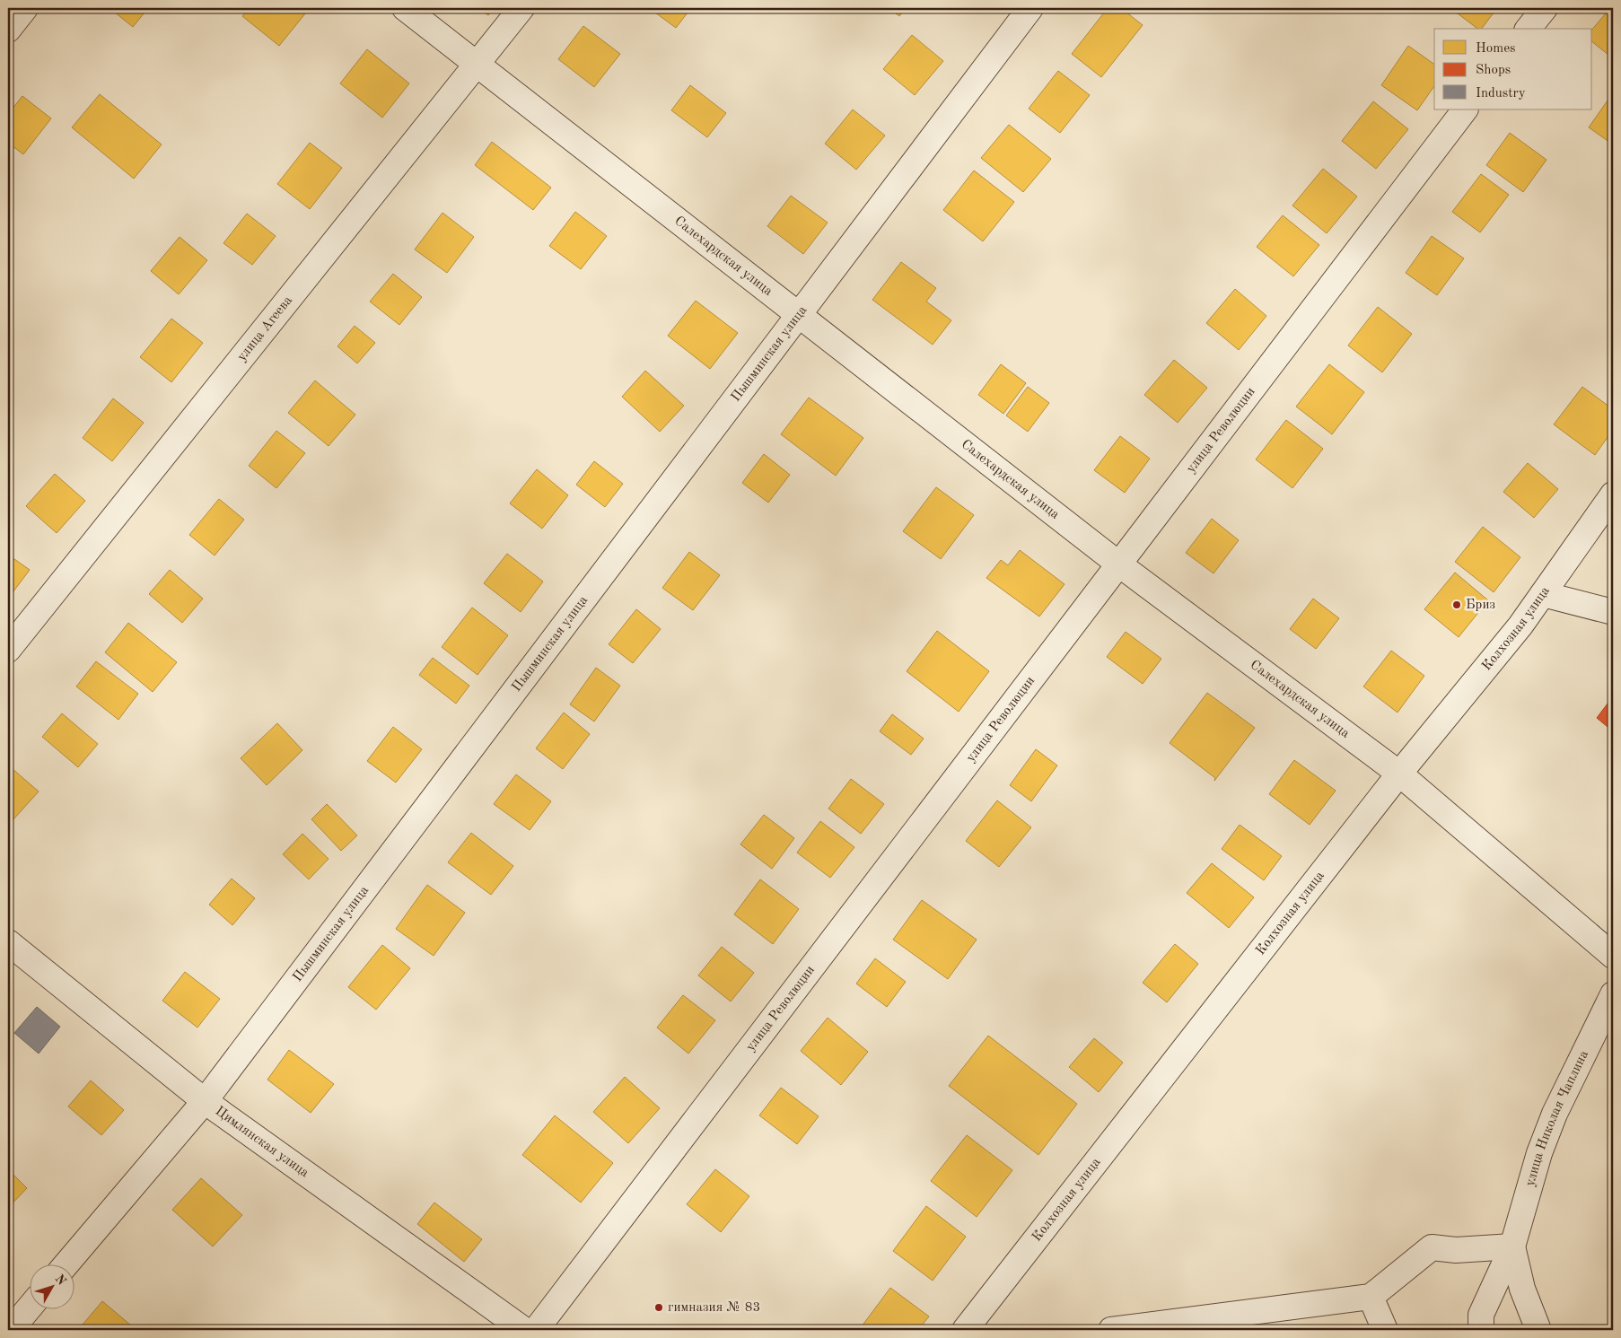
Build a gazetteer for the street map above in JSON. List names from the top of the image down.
{
  "streets": {
    "street": [
      "Салехардская улица",
      "улица Агеева",
      "Пышминская улица",
      "улица Революции",
      "Колхозная улица",
      "улица Николая Чаплина",
      "Цимлянская улица"
    ]
  },
  "crossings": [
    ["Салехардская улица", "улица Агеева"],
    ["Салехардская улица", "Пышминская улица"],
    ["Салехардская улица", "улица Революции"],
    ["Салехардская улица", "Колхозная улица"],
    ["Пышминская улица", "Цимлянская улица"]
  ],
  "places": ["Бриз", "гимназия № 83"],
  "legend": ["Homes", "Shops", "Industry"],
  "north": "top right"
}
